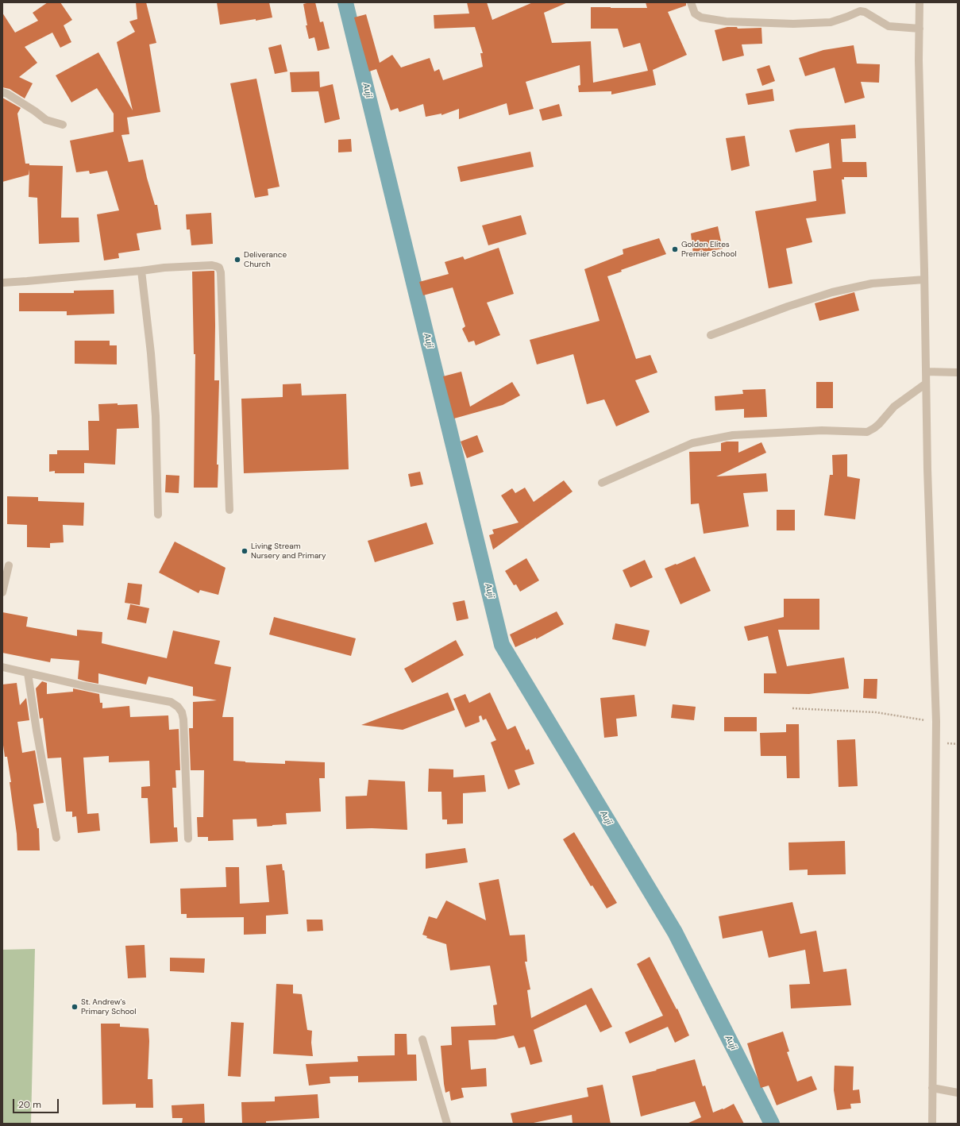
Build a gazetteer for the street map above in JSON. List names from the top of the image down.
{
  "water": ["Auji"],
  "places": [
    "Golden Elites Premier School",
    "Deliverance Church",
    "Living Stream Nursery and Primary",
    "St. Andrew's Primary School"
  ],
  "scale_bar": "20 m"
}
